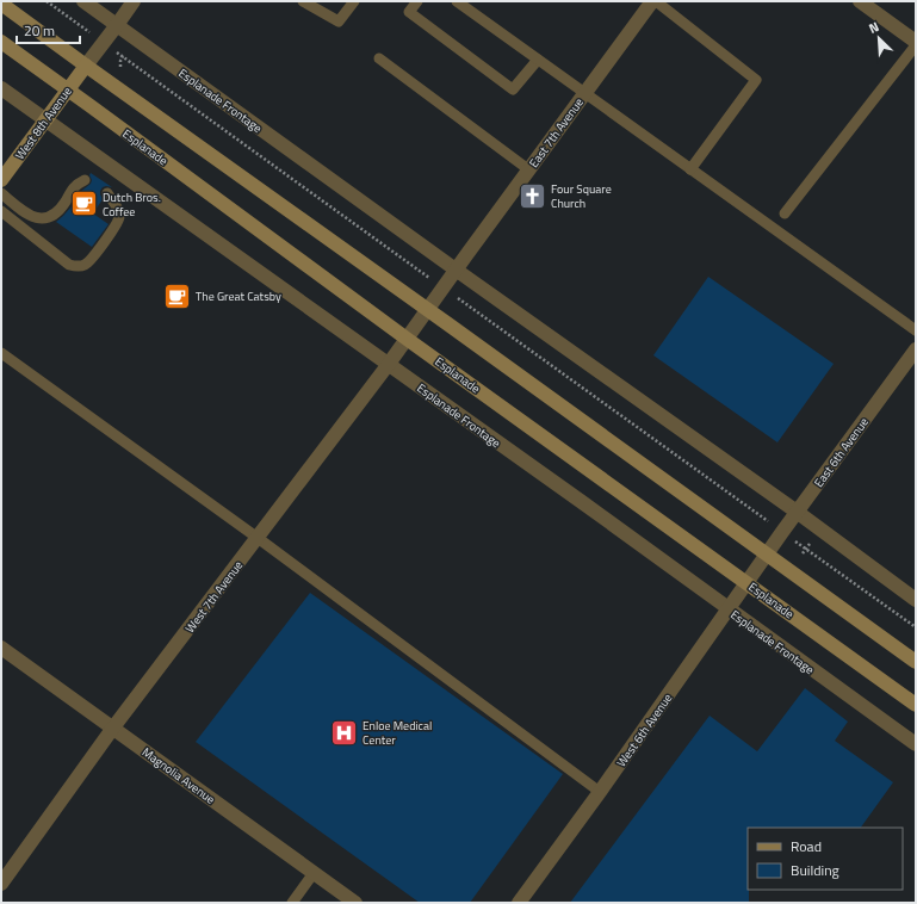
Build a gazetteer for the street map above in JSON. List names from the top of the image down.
{
  "streets": {
    "main road": ["West 8th Avenue", "Esplanade"],
    "street": [
      "Esplanade Frontage",
      "East 7th Avenue",
      "East 6th Avenue",
      "West 7th Avenue",
      "West 6th Avenue",
      "Magnolia Avenue"
    ]
  },
  "crossings": [
    ["Esplanade Frontage", "West 8th Avenue"],
    ["Esplanade Frontage", "East 7th Avenue"],
    ["Esplanade Frontage", "East 6th Avenue"],
    ["Esplanade Frontage", "West 7th Avenue"],
    ["Esplanade Frontage", "West 6th Avenue"],
    ["West 8th Avenue", "Esplanade"],
    ["East 7th Avenue", "West 7th Avenue"],
    ["Esplanade", "West 7th Avenue"],
    ["Esplanade", "West 6th Avenue"],
    ["East 6th Avenue", "West 6th Avenue"],
    ["West 7th Avenue", "Magnolia Avenue"]
  ],
  "places": {
    "church": ["Four Square Church"],
    "cafe": ["Dutch Bros. Coffee", "The Great Catsby"],
    "hospital": ["Enloe Medical Center"]
  },
  "legend": ["Road", "Building"],
  "scale_bar": "20 m",
  "north": "top left"
}
